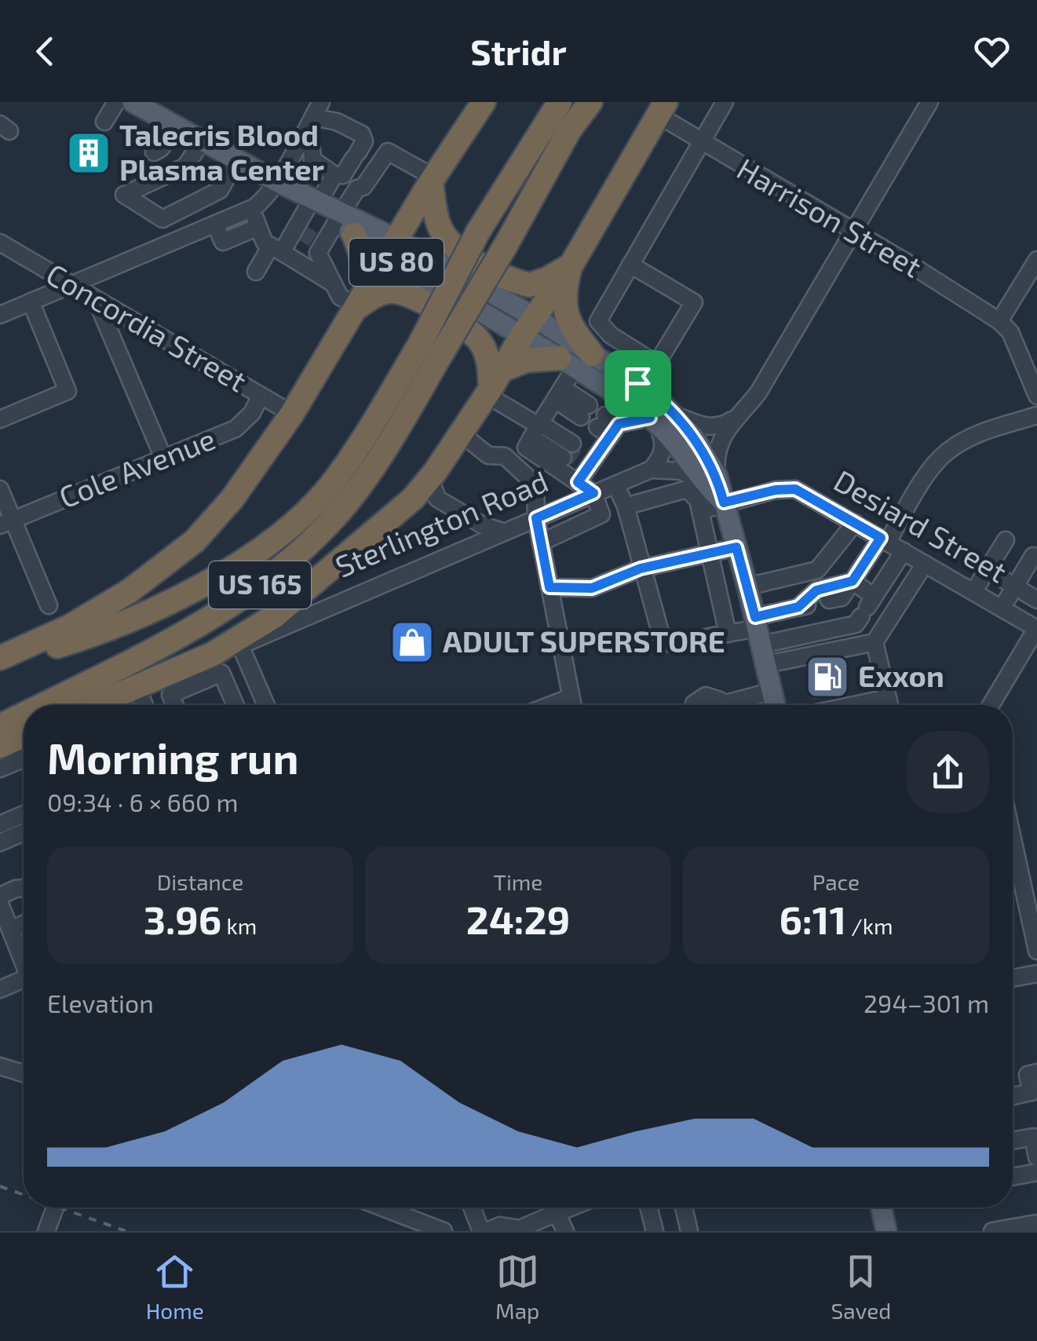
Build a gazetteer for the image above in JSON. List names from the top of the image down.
{
  "streets": {
    "highway": ["Sterlington Road", "US 165"],
    "main road": ["US 80"],
    "street": [
      "Harrison Street",
      "Concordia Street",
      "Cole Avenue",
      "Desiard Street"
    ]
  },
  "crossings": [
    ["US 80", "Desiard Street"],
    ["Concordia Street", "Cole Avenue"],
    ["Sterlington Road", "US 165"]
  ],
  "places": {
    "building": ["Talecris Blood Plasma Center"],
    "shop": ["ADULT SUPERSTORE"],
    "fuel station": ["Exxon"]
  },
  "page": {
    "header": "Stridr",
    "heading": ["Morning run", "09:34 · 6 × 660 m"],
    "stats": [
      ["Distance", "3.96 km"],
      ["Time", "24:29"],
      ["Pace", "6:11 /km"]
    ],
    "chart": ["Elevation", "294–301 m"],
    "tabs": ["Home", "Map", "Saved"]
  }
}
